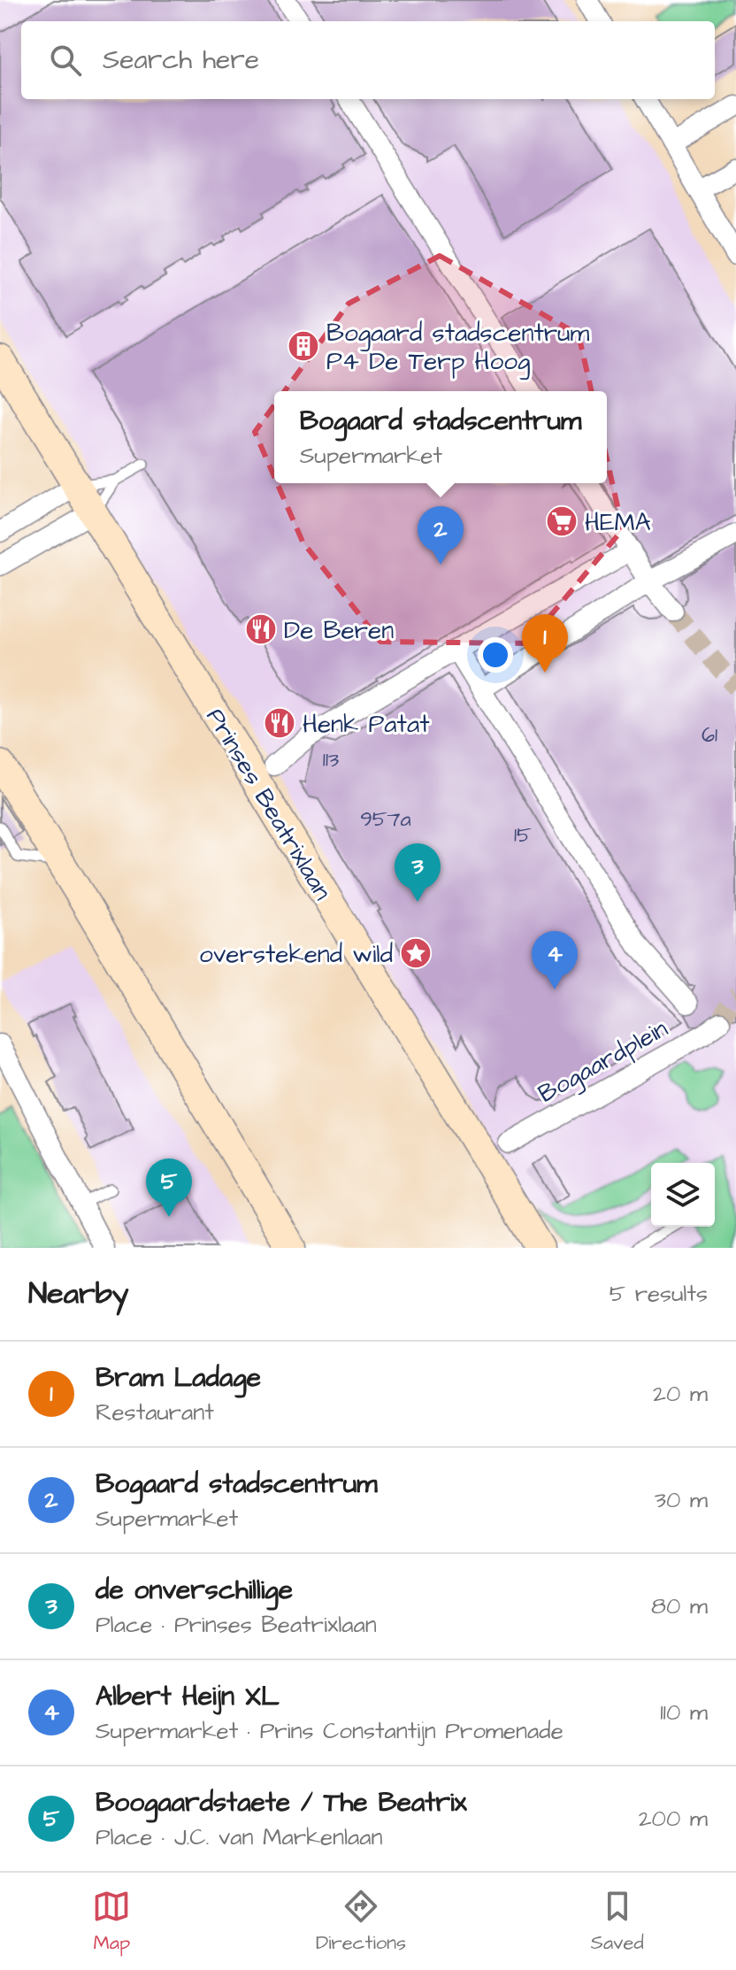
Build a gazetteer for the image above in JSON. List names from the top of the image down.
{
  "streets": {
    "main road": ["Prinses Beatrixlaan"],
    "street": ["Bogaardplein"]
  },
  "places": {
    "building": ["Bogaard stadscentrum P4 De Terp Hoog"],
    "supermarket": ["HEMA"],
    "restaurant": ["De Beren", "Henk Patat"],
    "place": ["overstekend wild"]
  },
  "house_numbers": [
    "61",
    "113",
    "957a",
    "15"
  ],
  "page": {
    "search": "Search here",
    "popup": ["Bogaard stadscentrum", "Supermarket"],
    "pins": [
      "2",
      "1",
      "3",
      "4",
      "5"
    ],
    "heading": ["Nearby", "5 results"],
    "list": [
      {
        "mark": "1",
        "name": "Bram Ladage",
        "note": "Restaurant",
        "value": "20 m"
      },
      {
        "mark": "2",
        "name": "Bogaard stadscentrum",
        "note": "Supermarket",
        "value": "30 m"
      },
      {
        "mark": "3",
        "name": "de onverschillige",
        "note": "Place · Prinses Beatrixlaan",
        "value": "80 m"
      },
      {
        "mark": "4",
        "name": "Albert Heijn XL",
        "note": "Supermarket · Prins Constantijn Promenade",
        "value": "110 m"
      },
      {
        "mark": "5",
        "name": "Boogaardstaete / The Beatrix",
        "note": "Place · J.C. van Markenlaan",
        "value": "200 m"
      }
    ],
    "nav": ["Map", "Directions", "Saved"]
  }
}
